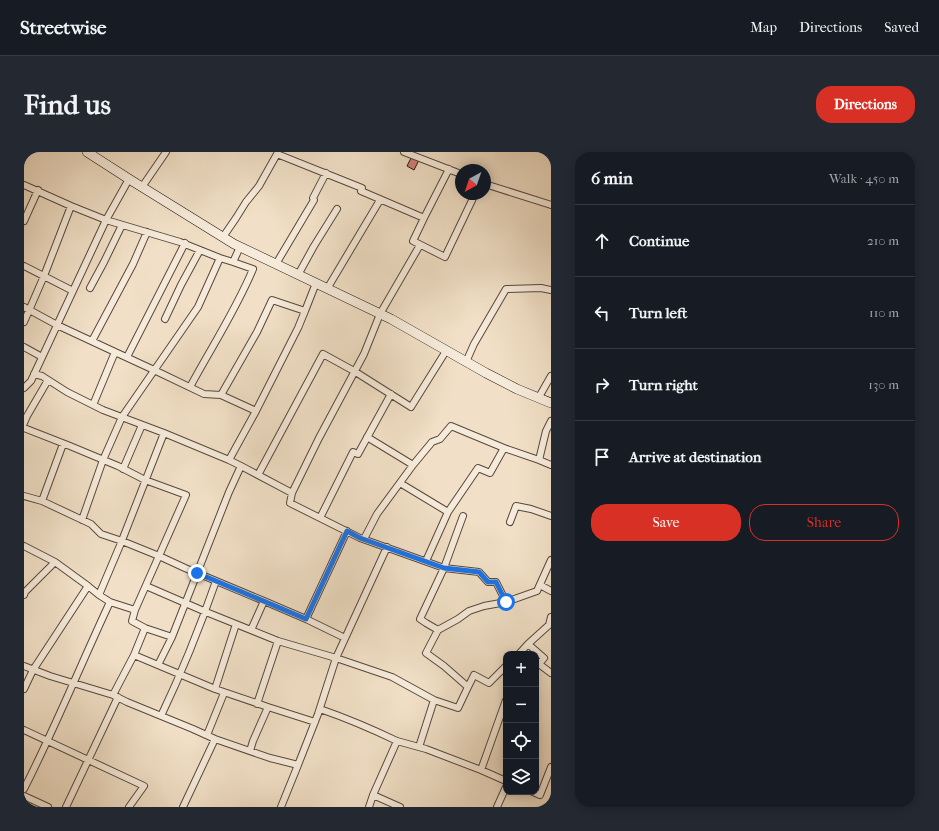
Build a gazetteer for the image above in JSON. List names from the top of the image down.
{
  "north": "bottom left",
  "page": {
    "header": "Streetwise",
    "nav": ["Map", "Directions", "Saved"],
    "buttons": [
      "Directions",
      ["Save", "Share"]
    ],
    "title": "Find us",
    "heading": ["6 min", "Walk · 450 m"],
    "list": [
      ["Continue", "210 m"],
      ["Turn left", "110 m"],
      ["Turn right", "130 m"],
      "Arrive at destination"
    ],
    "map_buttons": ["+", "−"]
  }
}
